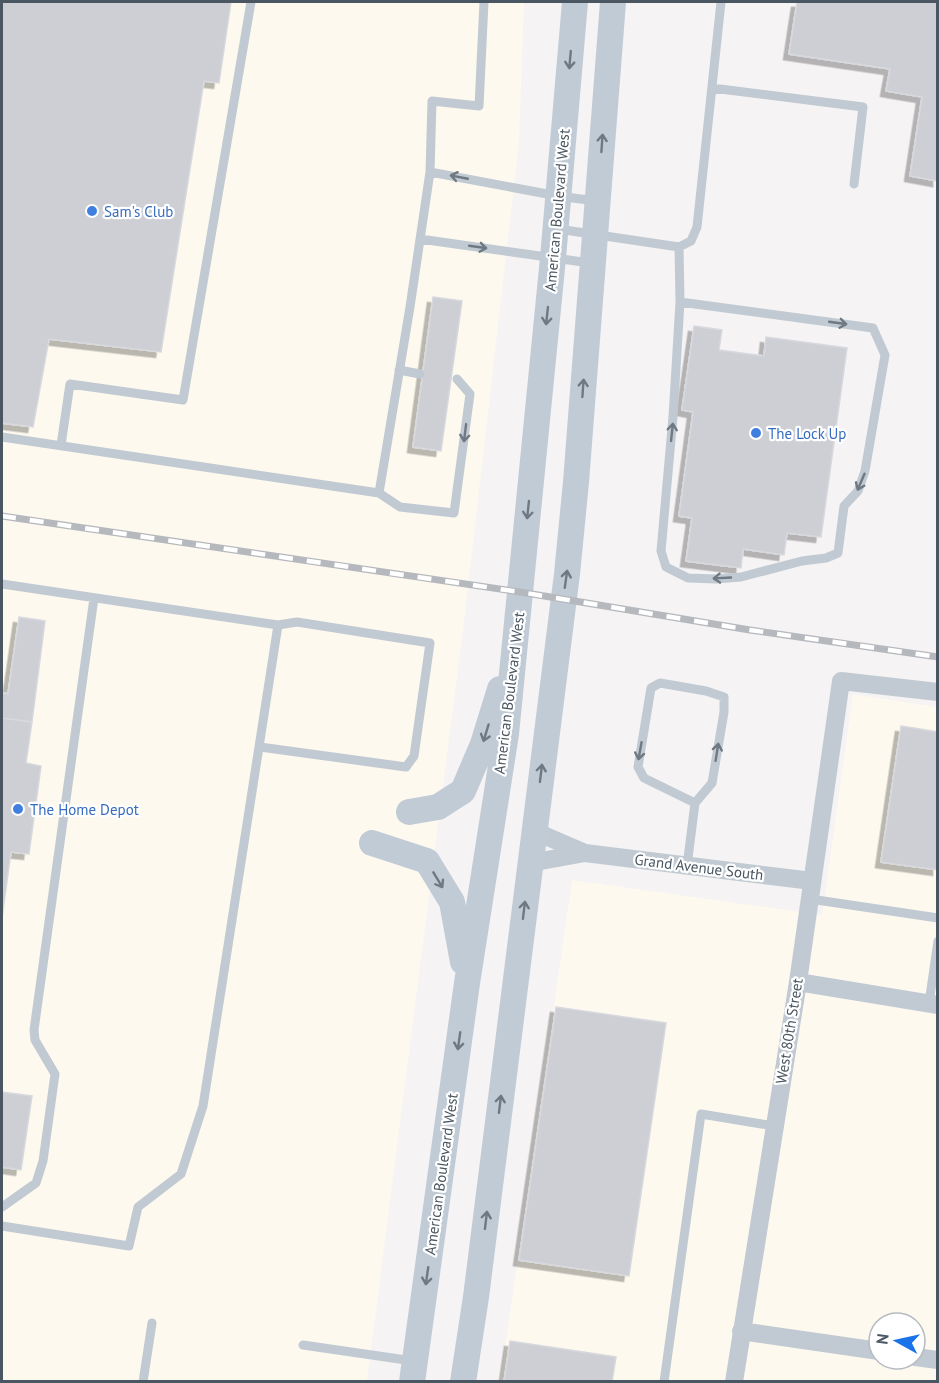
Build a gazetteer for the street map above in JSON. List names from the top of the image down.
{
  "streets": {
    "main road": ["American Boulevard West"],
    "street": ["Grand Avenue South", "West 80th Street"]
  },
  "crossings": [
    ["Grand Avenue South", "West 80th Street"]
  ],
  "places": ["Sam's Club", "The Lock Up", "The Home Depot"],
  "north": "left"
}
